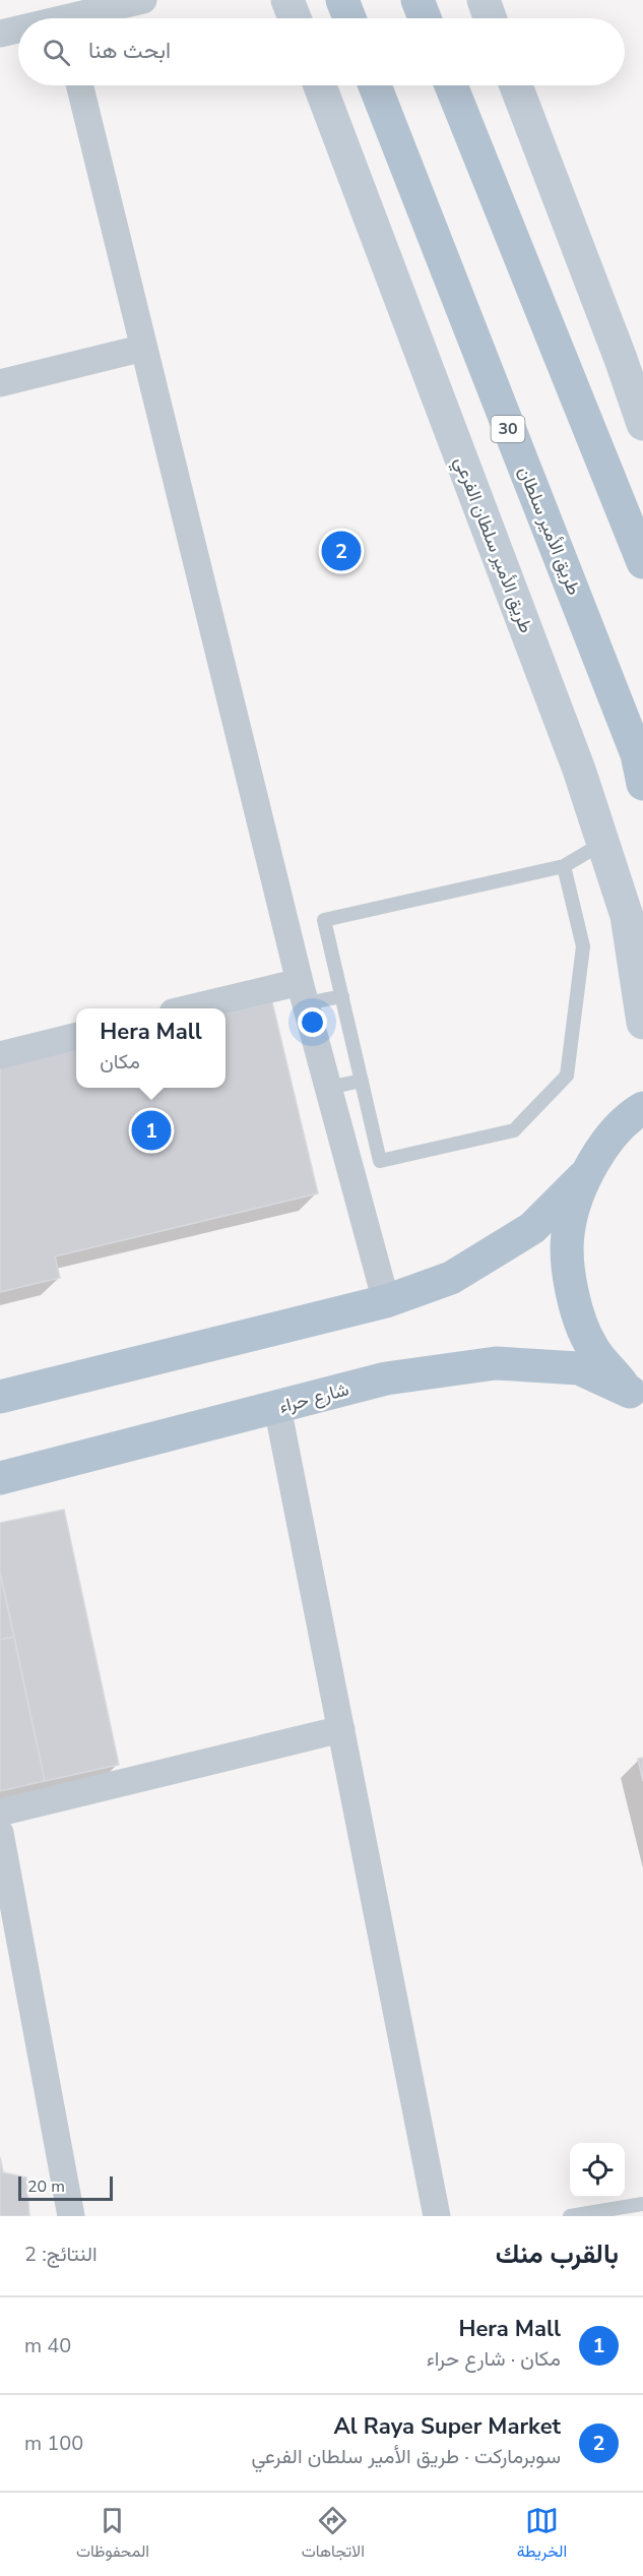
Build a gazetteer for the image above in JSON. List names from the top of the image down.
{
  "streets": {
    "main road": [
      "30",
      "طريق الأمير سلطان",
      "طريق الأمير سلطان الفرعي",
      "شارع حراء"
    ]
  },
  "scale_bar": "20 m",
  "page": {
    "search": "ابحث هنا",
    "pins": ["2", "1"],
    "popup": ["Hera Mall", "مكان"],
    "scale": "20 m",
    "heading": ["بالقرب منك", "النتائج: 2"],
    "list": [
      {
        "mark": "1",
        "name": "Hera Mall",
        "note": "مكان · شارع حراء",
        "value": "40 m"
      },
      {
        "mark": "2",
        "name": "Al Raya Super Market",
        "note": "سوبرماركت · طريق الأمير سلطان الفرعي",
        "value": "100 m"
      }
    ],
    "nav": ["الخريطة", "الاتجاهات", "المحفوظات"]
  }
}
